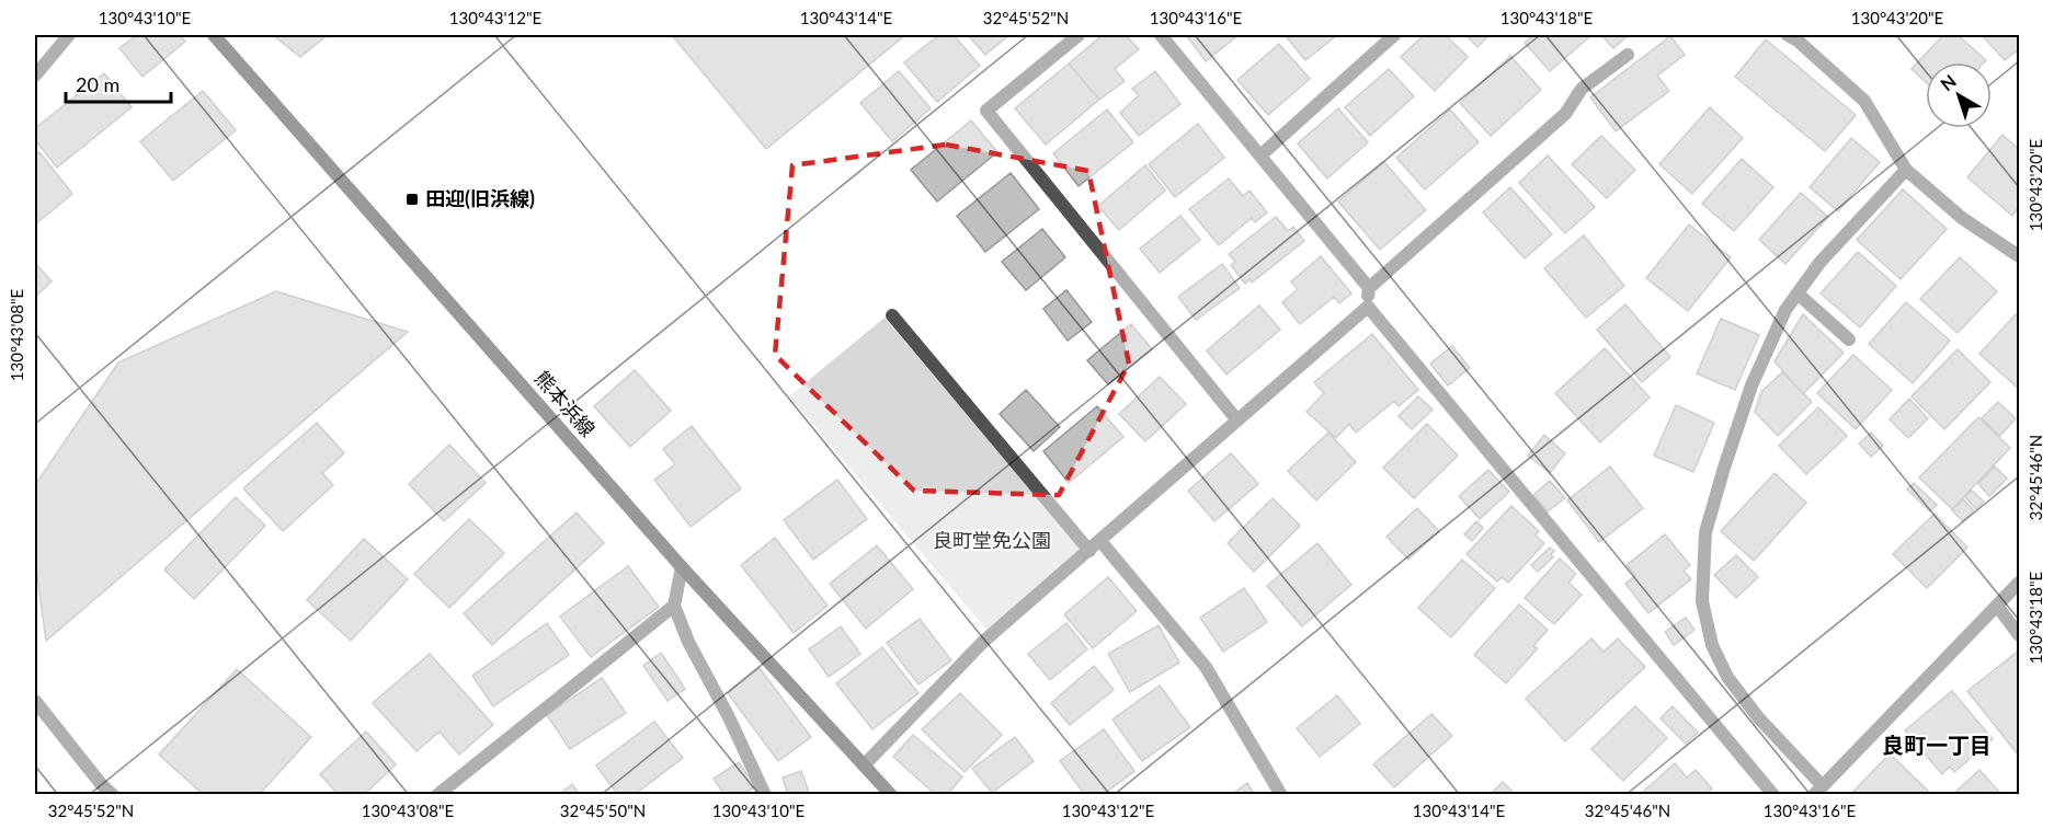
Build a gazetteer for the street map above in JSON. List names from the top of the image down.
{
  "streets": {
    "main road": ["熊本浜線"]
  },
  "districts": ["良町一丁目"],
  "parks": ["良町堂免公園"],
  "places": {
    "transit": ["田迎(旧浜線)"]
  },
  "scale_bar": "20 m",
  "north": "top left",
  "coordinates": [
    "130°43'10\"E",
    "130°43'12\"E",
    "130°43'14\"E",
    "32°45'52\"N",
    "130°43'16\"E",
    "130°43'18\"E",
    "130°43'20\"E",
    "130°43'08\"E",
    "32°45'46\"N",
    "32°45'50\"N"
  ]
}
